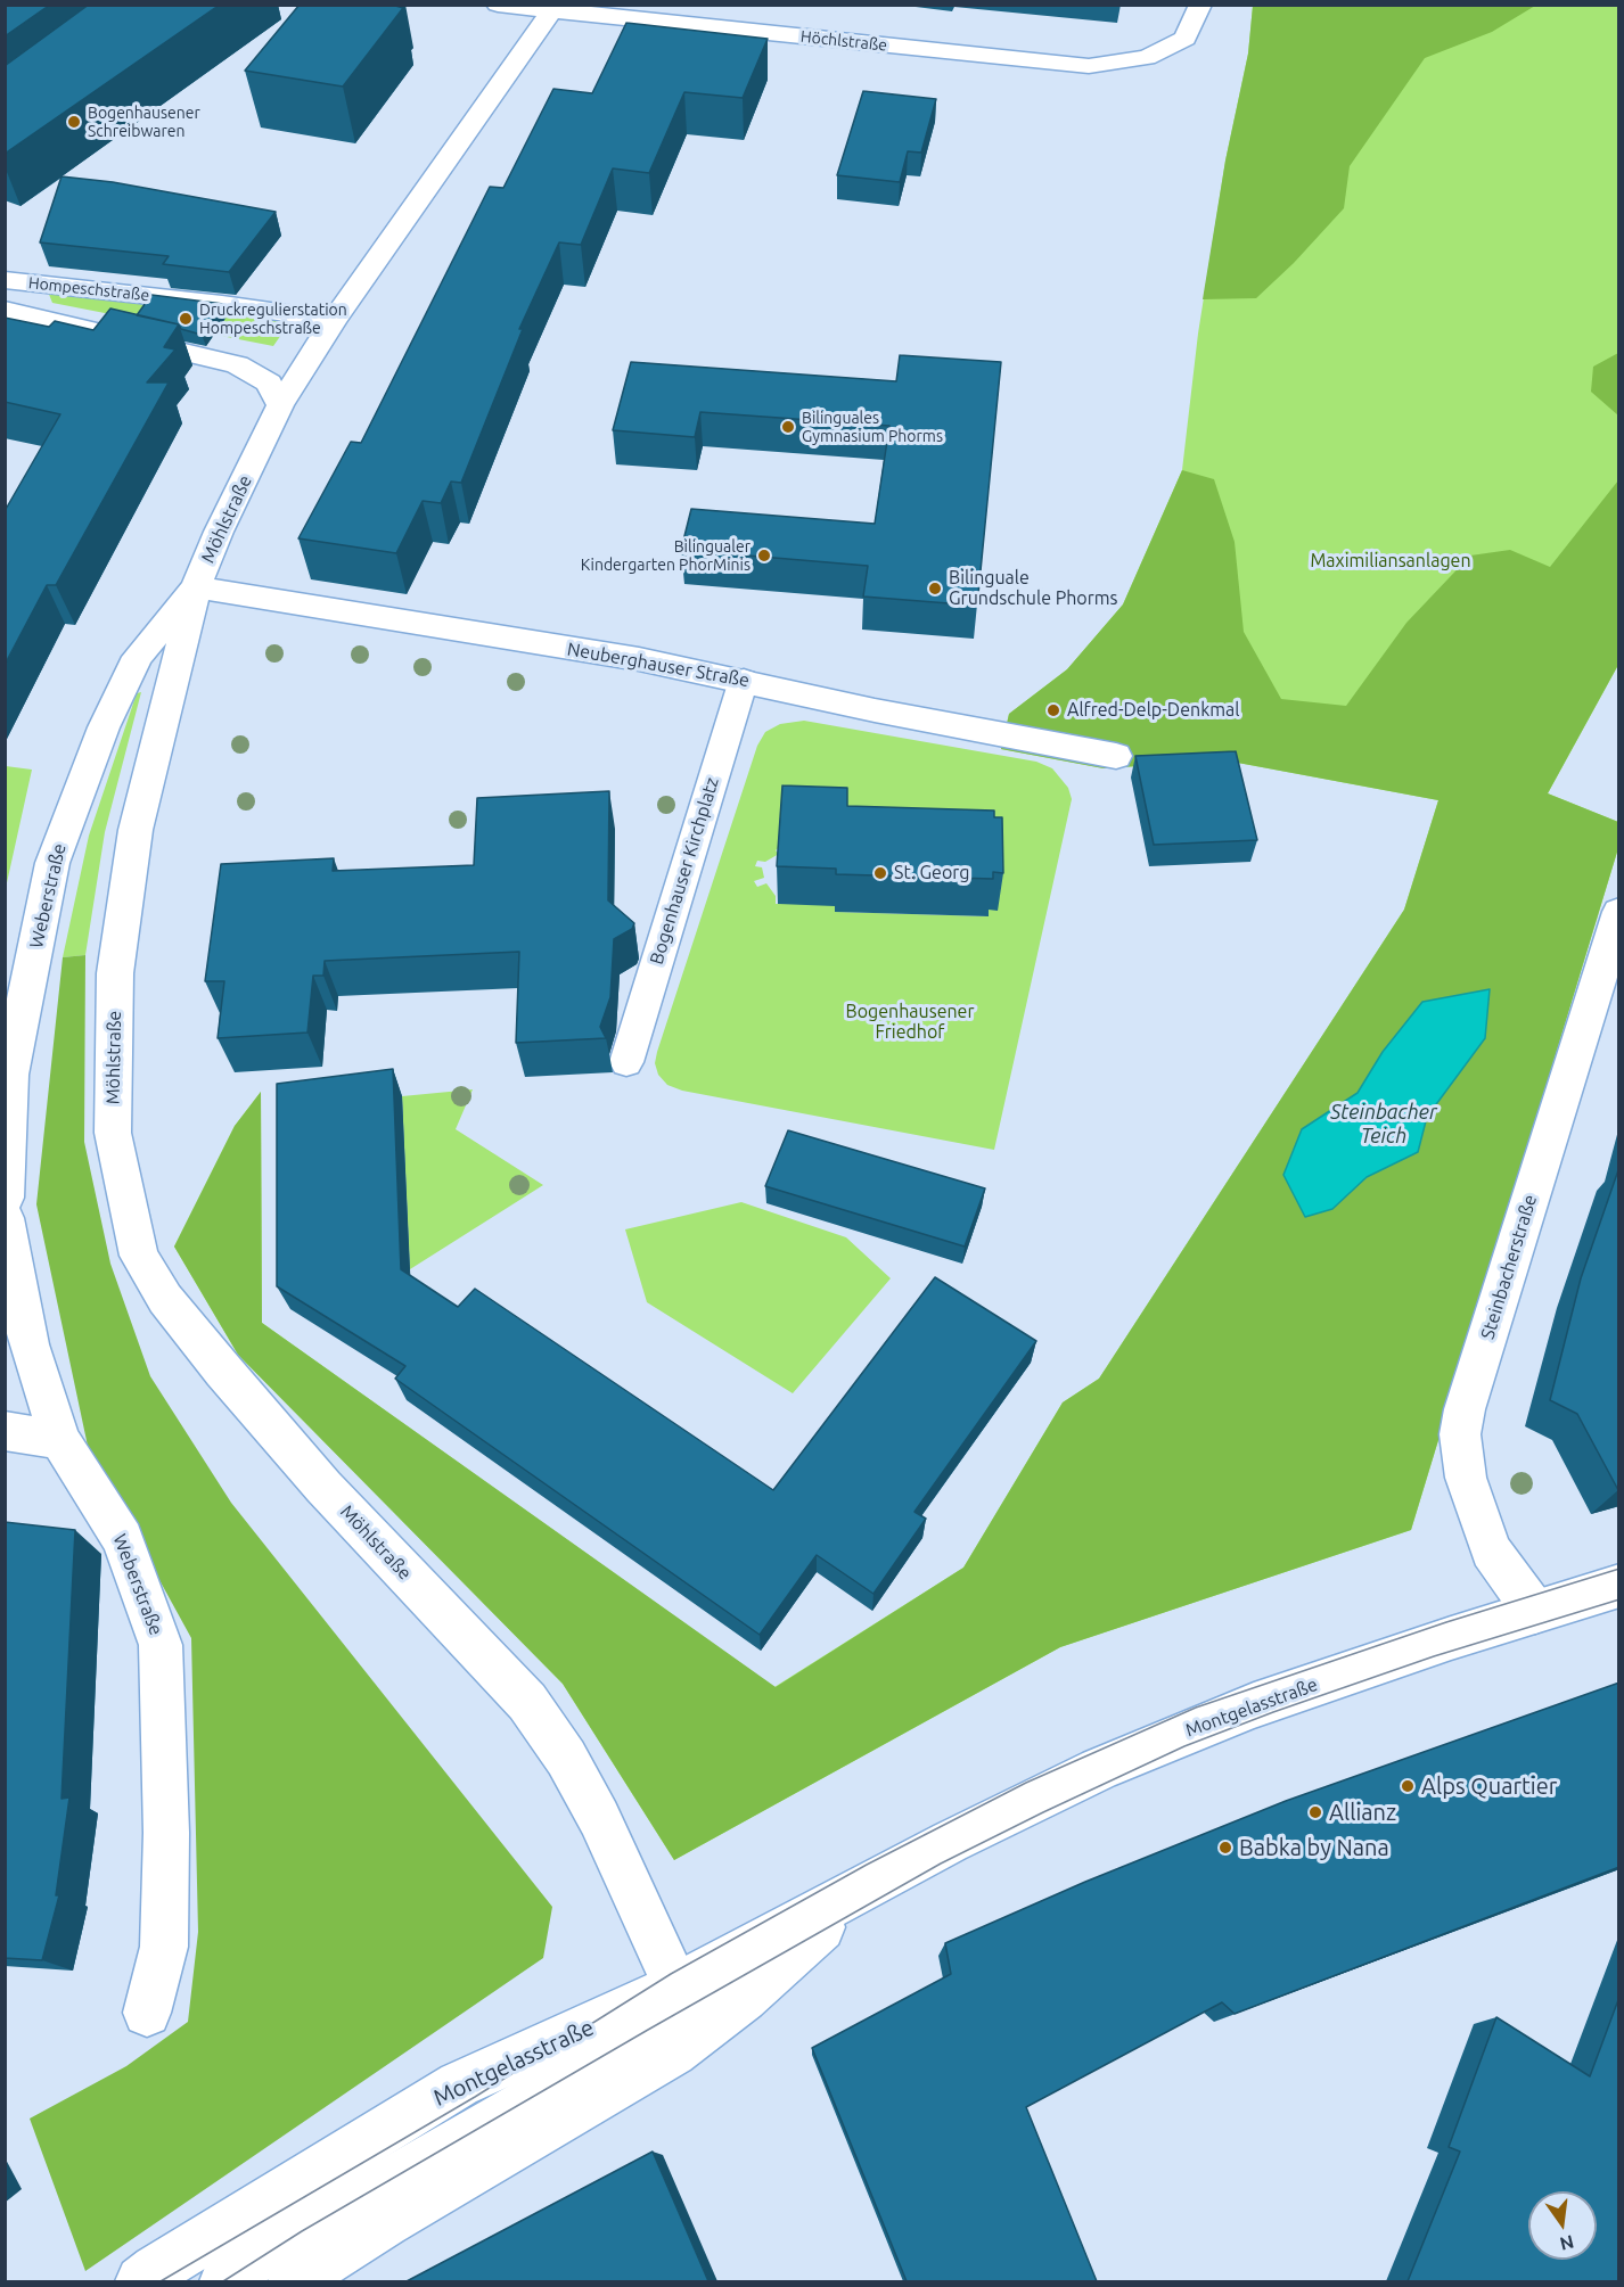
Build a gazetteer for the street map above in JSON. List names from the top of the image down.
{
  "streets": {
    "street": [
      "Höchlstraße",
      "Hompeschstraße",
      "Möhlstraße",
      "Neuberghauser Straße",
      "Weberstraße",
      "Steinbacherstraße",
      "Montgelasstraße"
    ],
    "lane": ["Bogenhauser Kirchplatz"]
  },
  "crossings": [
    ["Höchlstraße", "Möhlstraße"],
    ["Hompeschstraße", "Möhlstraße"],
    ["Möhlstraße", "Neuberghauser Straße"],
    ["Möhlstraße", "Weberstraße"],
    ["Möhlstraße", "Montgelasstraße"],
    ["Neuberghauser Straße", "Bogenhauser Kirchplatz"],
    ["Neuberghauser Straße", "Weberstraße"],
    ["Steinbacherstraße", "Montgelasstraße"]
  ],
  "water": ["Steinbacher Teich"],
  "parks": ["Maximiliansanlagen", "Bogenhausener Friedhof"],
  "places": [
    "Bogenhausener Schreibwaren",
    "Druckregulierstation Hompeschstraße",
    "Bilinguales Gymnasium Phorms",
    "Bilingualer Kindergarten PhorMinis",
    "Bilinguale Grundschule Phorms",
    "Alfred-Delp-Denkmal",
    "St. Georg",
    "Alps Quartier",
    "Allianz",
    "Babka by Nana"
  ],
  "north": "bottom"
}
